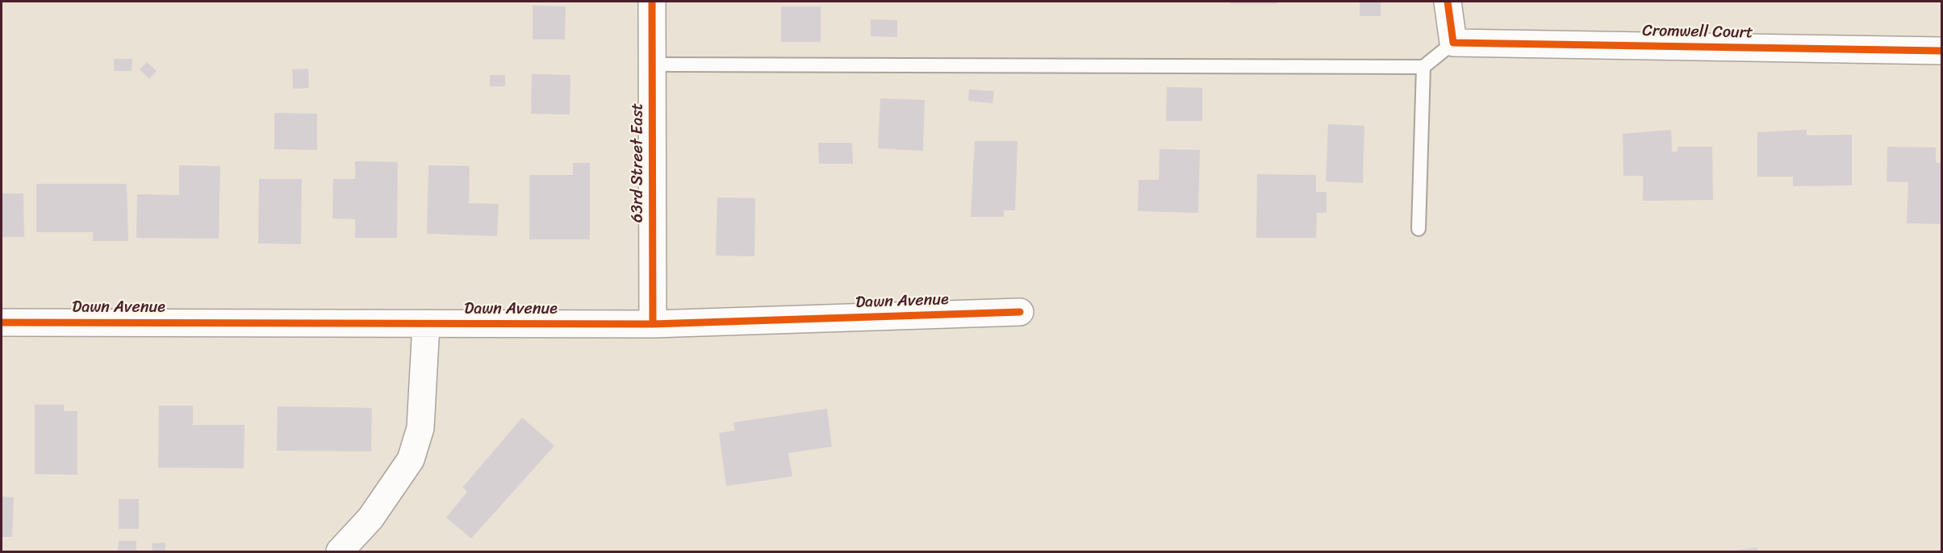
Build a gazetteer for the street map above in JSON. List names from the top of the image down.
{
  "streets": {
    "street": ["Cromwell Court", "63rd Street East", "Dawn Avenue"]
  },
  "crossings": [
    ["63rd Street East", "Dawn Avenue"]
  ]
}
